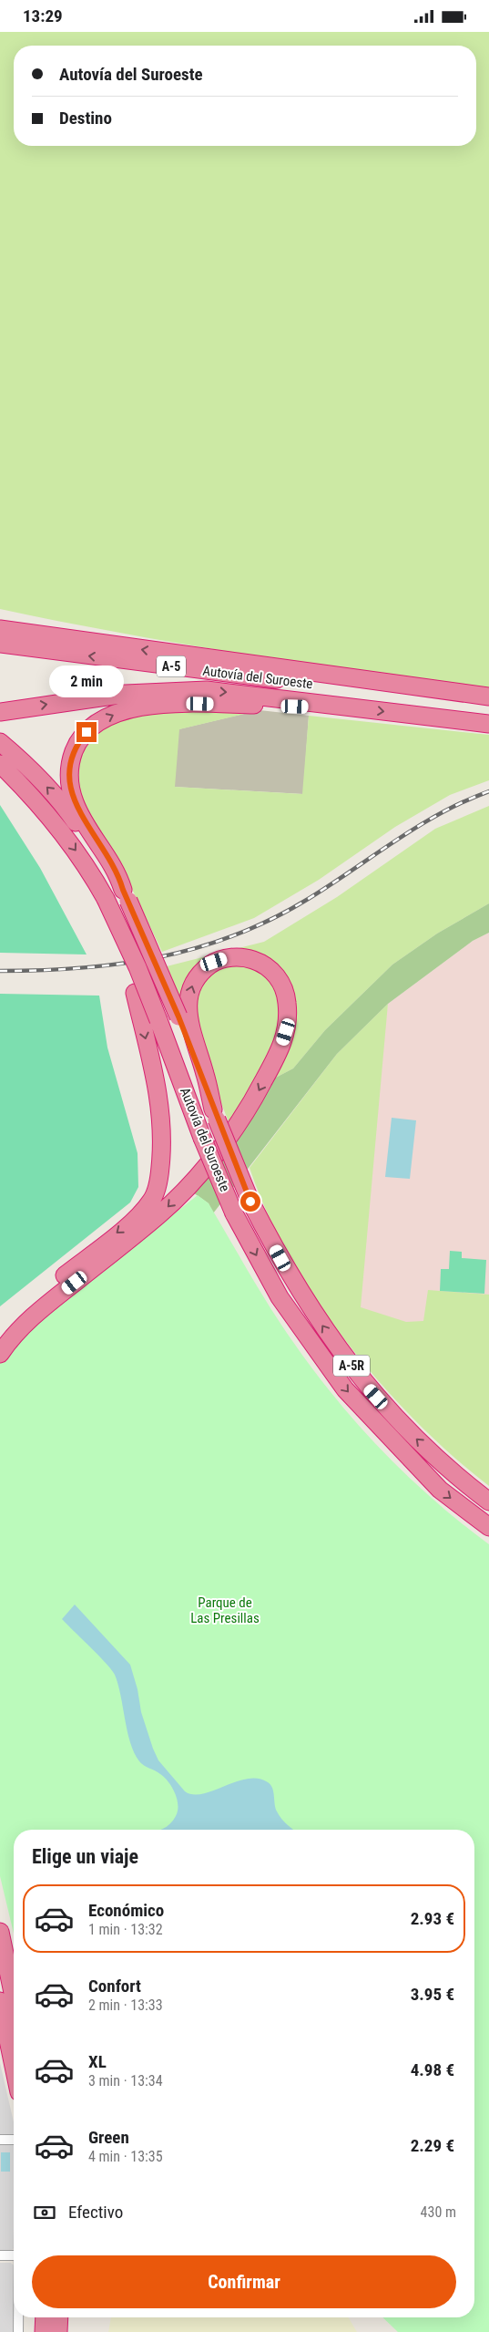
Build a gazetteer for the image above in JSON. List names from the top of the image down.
{
  "streets": {
    "highway": ["A-5", "Autovía del Suroeste", "A-5R"]
  },
  "parks": ["Parque de Las Presillas"],
  "page": {
    "status": "13:29",
    "banner": ["Autovía del Suroeste", "Destino"],
    "bubble": "2 min",
    "heading": "Elige un viaje",
    "list": [
      {
        "name": "Económico",
        "note": "1 min · 13:32",
        "value": "2.93 €"
      },
      {
        "name": "Confort",
        "note": "2 min · 13:33",
        "value": "3.95 €"
      },
      {
        "name": "XL",
        "note": "3 min · 13:34",
        "value": "4.98 €"
      },
      {
        "name": "Green",
        "note": "4 min · 13:35",
        "value": "2.29 €"
      }
    ],
    "pay": ["Efectivo", "430 m"],
    "buttons": "Confirmar"
  }
}
